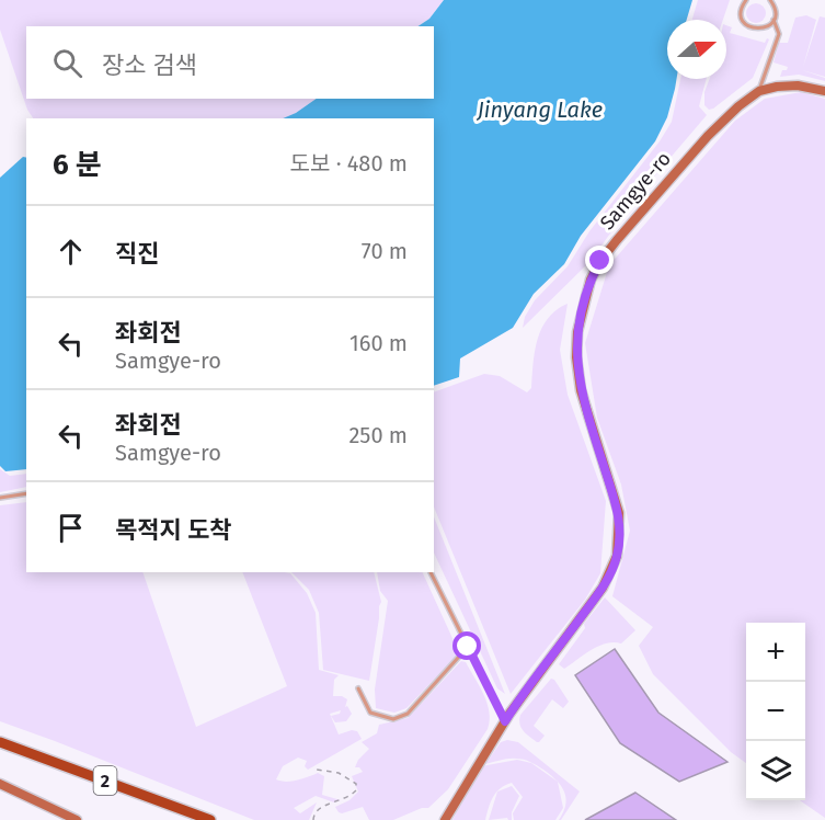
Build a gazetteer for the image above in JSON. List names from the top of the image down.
{
  "streets": {
    "main road": ["2"],
    "street": ["Samgye-ro"]
  },
  "water": ["Jinyang Lake"],
  "north": "right",
  "page": {
    "search": "장소 검색",
    "heading": ["6 분", "도보 · 480 m"],
    "list": [
      ["직진", "70 m"],
      ["좌회전", "Samgye-ro", "160 m"],
      ["좌회전", "Samgye-ro", "250 m"],
      "목적지 도착"
    ],
    "map_buttons": ["+", "−"]
  }
}
